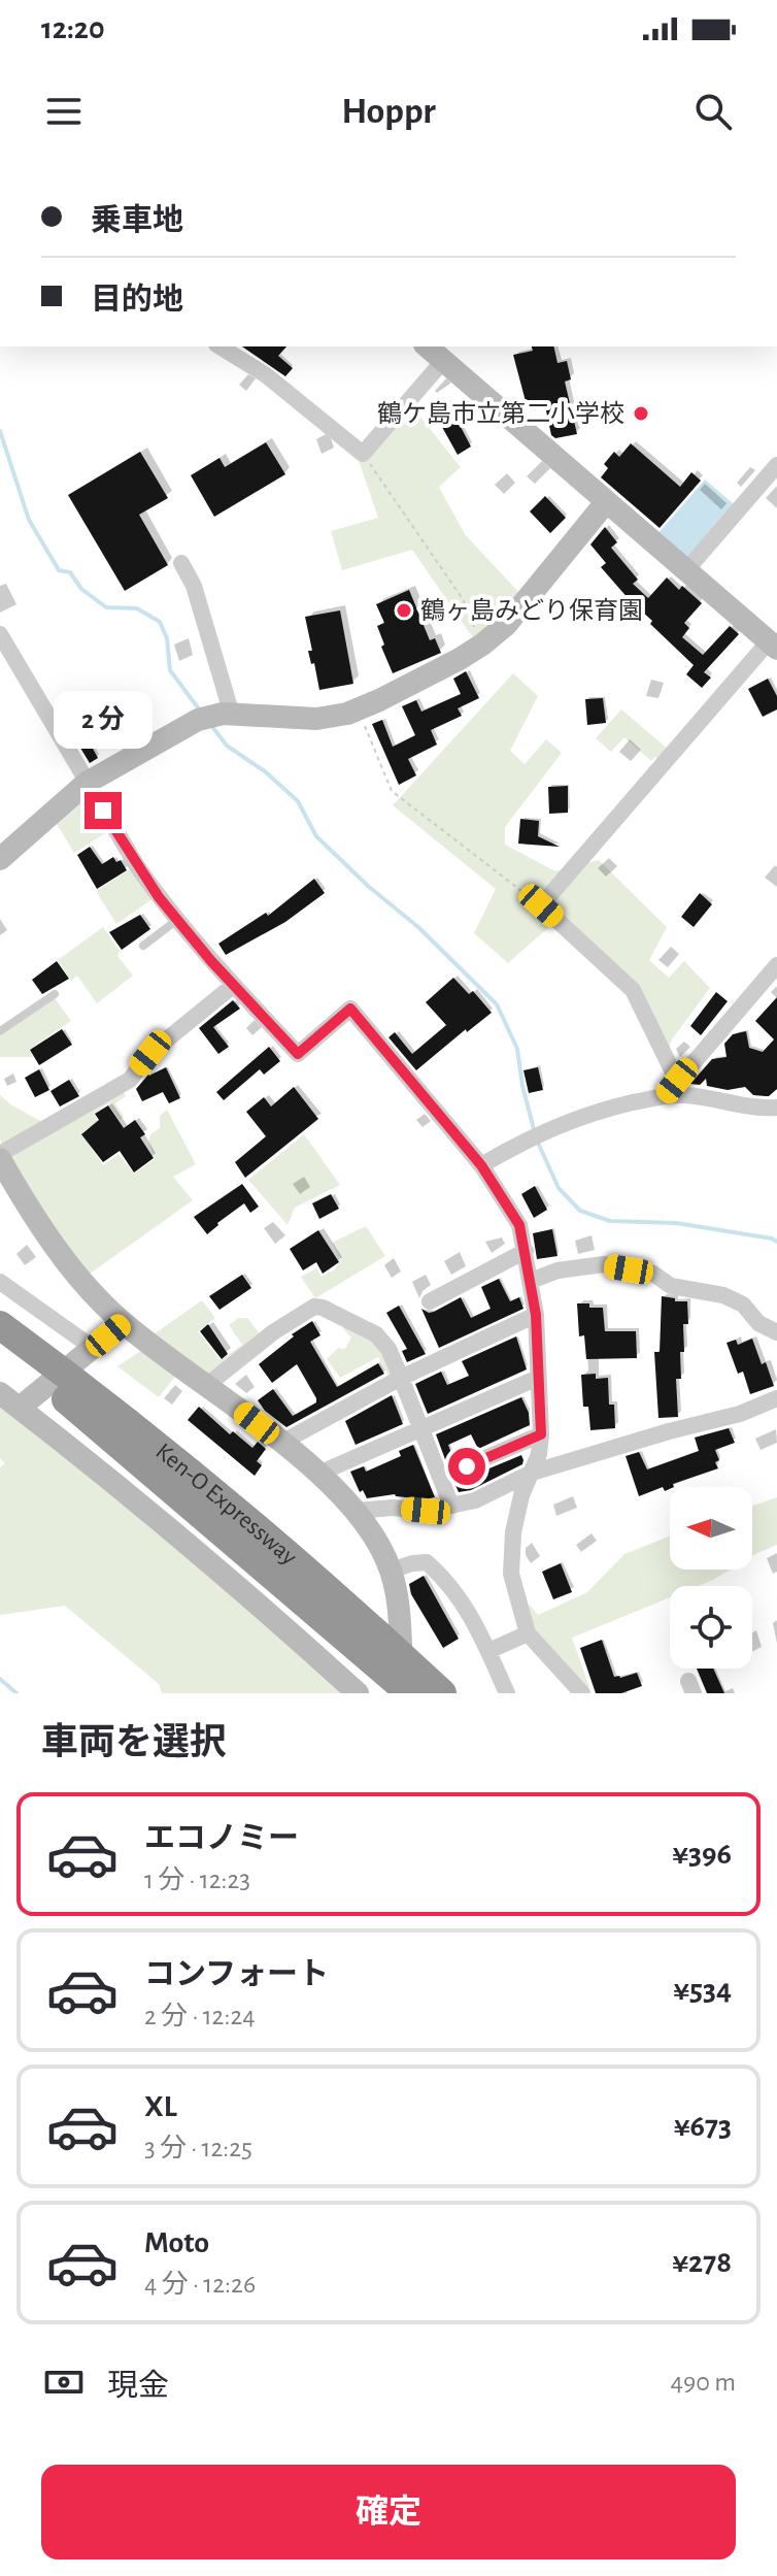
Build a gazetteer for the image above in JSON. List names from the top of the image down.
{
  "streets": {
    "highway": ["Ken-O Expressway"]
  },
  "places": ["鶴ケ島市立第二小学校", "鶴ヶ島みどり保育園"],
  "north": "left",
  "page": {
    "status": "12:20",
    "header": "Hoppr",
    "banner": ["乗車地", "目的地"],
    "bubble": "2 分",
    "heading": "車両を選択",
    "list": [
      {
        "name": "エコノミー",
        "note": "1 分 · 12:23",
        "value": "¥396"
      },
      {
        "name": "コンフォート",
        "note": "2 分 · 12:24",
        "value": "¥534"
      },
      {
        "name": "XL",
        "note": "3 分 · 12:25",
        "value": "¥673"
      },
      {
        "name": "Moto",
        "note": "4 分 · 12:26",
        "value": "¥278"
      }
    ],
    "pay": ["現金", "490 m"],
    "buttons": "確定"
  }
}
